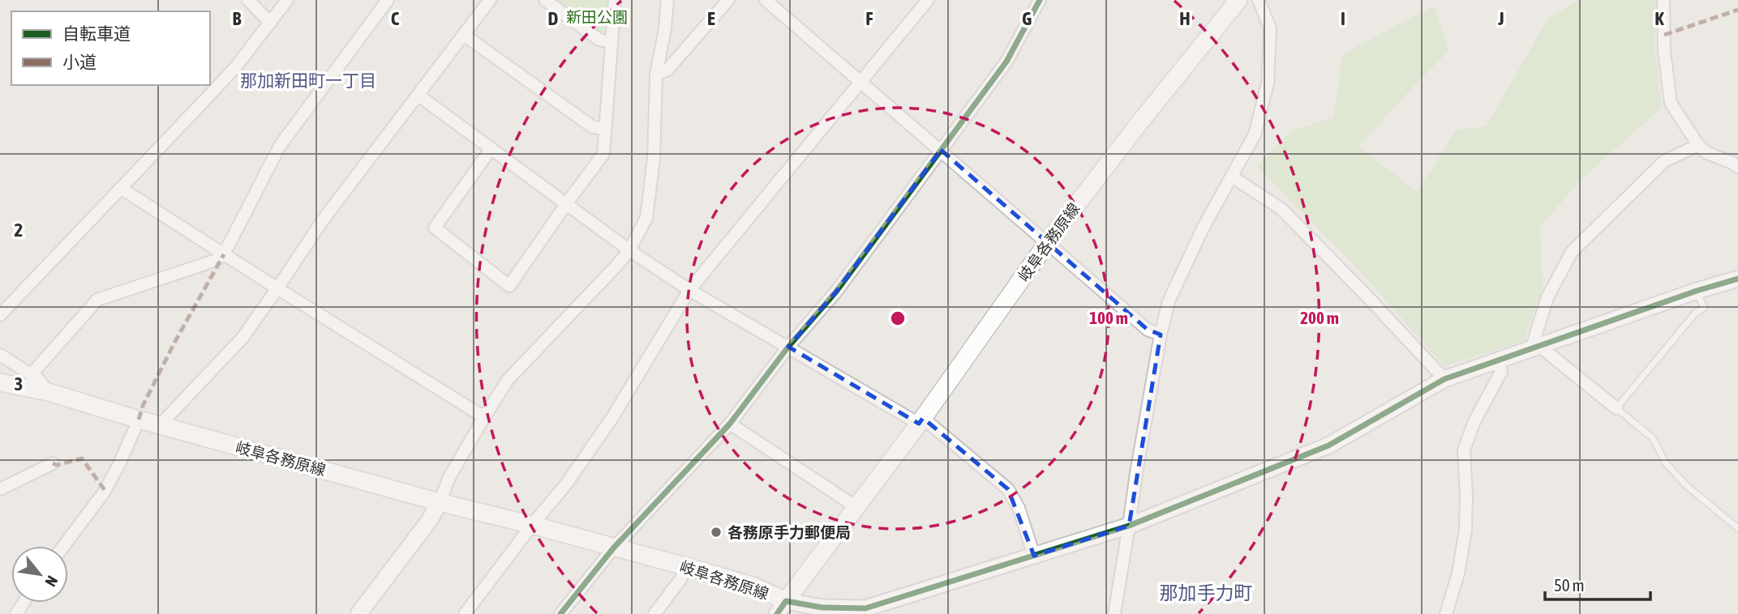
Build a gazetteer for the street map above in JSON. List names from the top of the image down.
{
  "streets": {
    "main road": ["岐阜各務原線"]
  },
  "districts": ["那加新田町一丁目", "那加手力町"],
  "parks": ["新田公園"],
  "places": ["各務原手力郵便局"],
  "legend": ["自転車道", "小道"],
  "scale_bar": "50 m",
  "north": "bottom right",
  "grid": {
    "columns": [
      "B",
      "C",
      "D",
      "E",
      "F",
      "G",
      "H",
      "I",
      "J",
      "K"
    ],
    "rows": ["2", "3"]
  },
  "rings": ["100 m", "200 m"]
}
